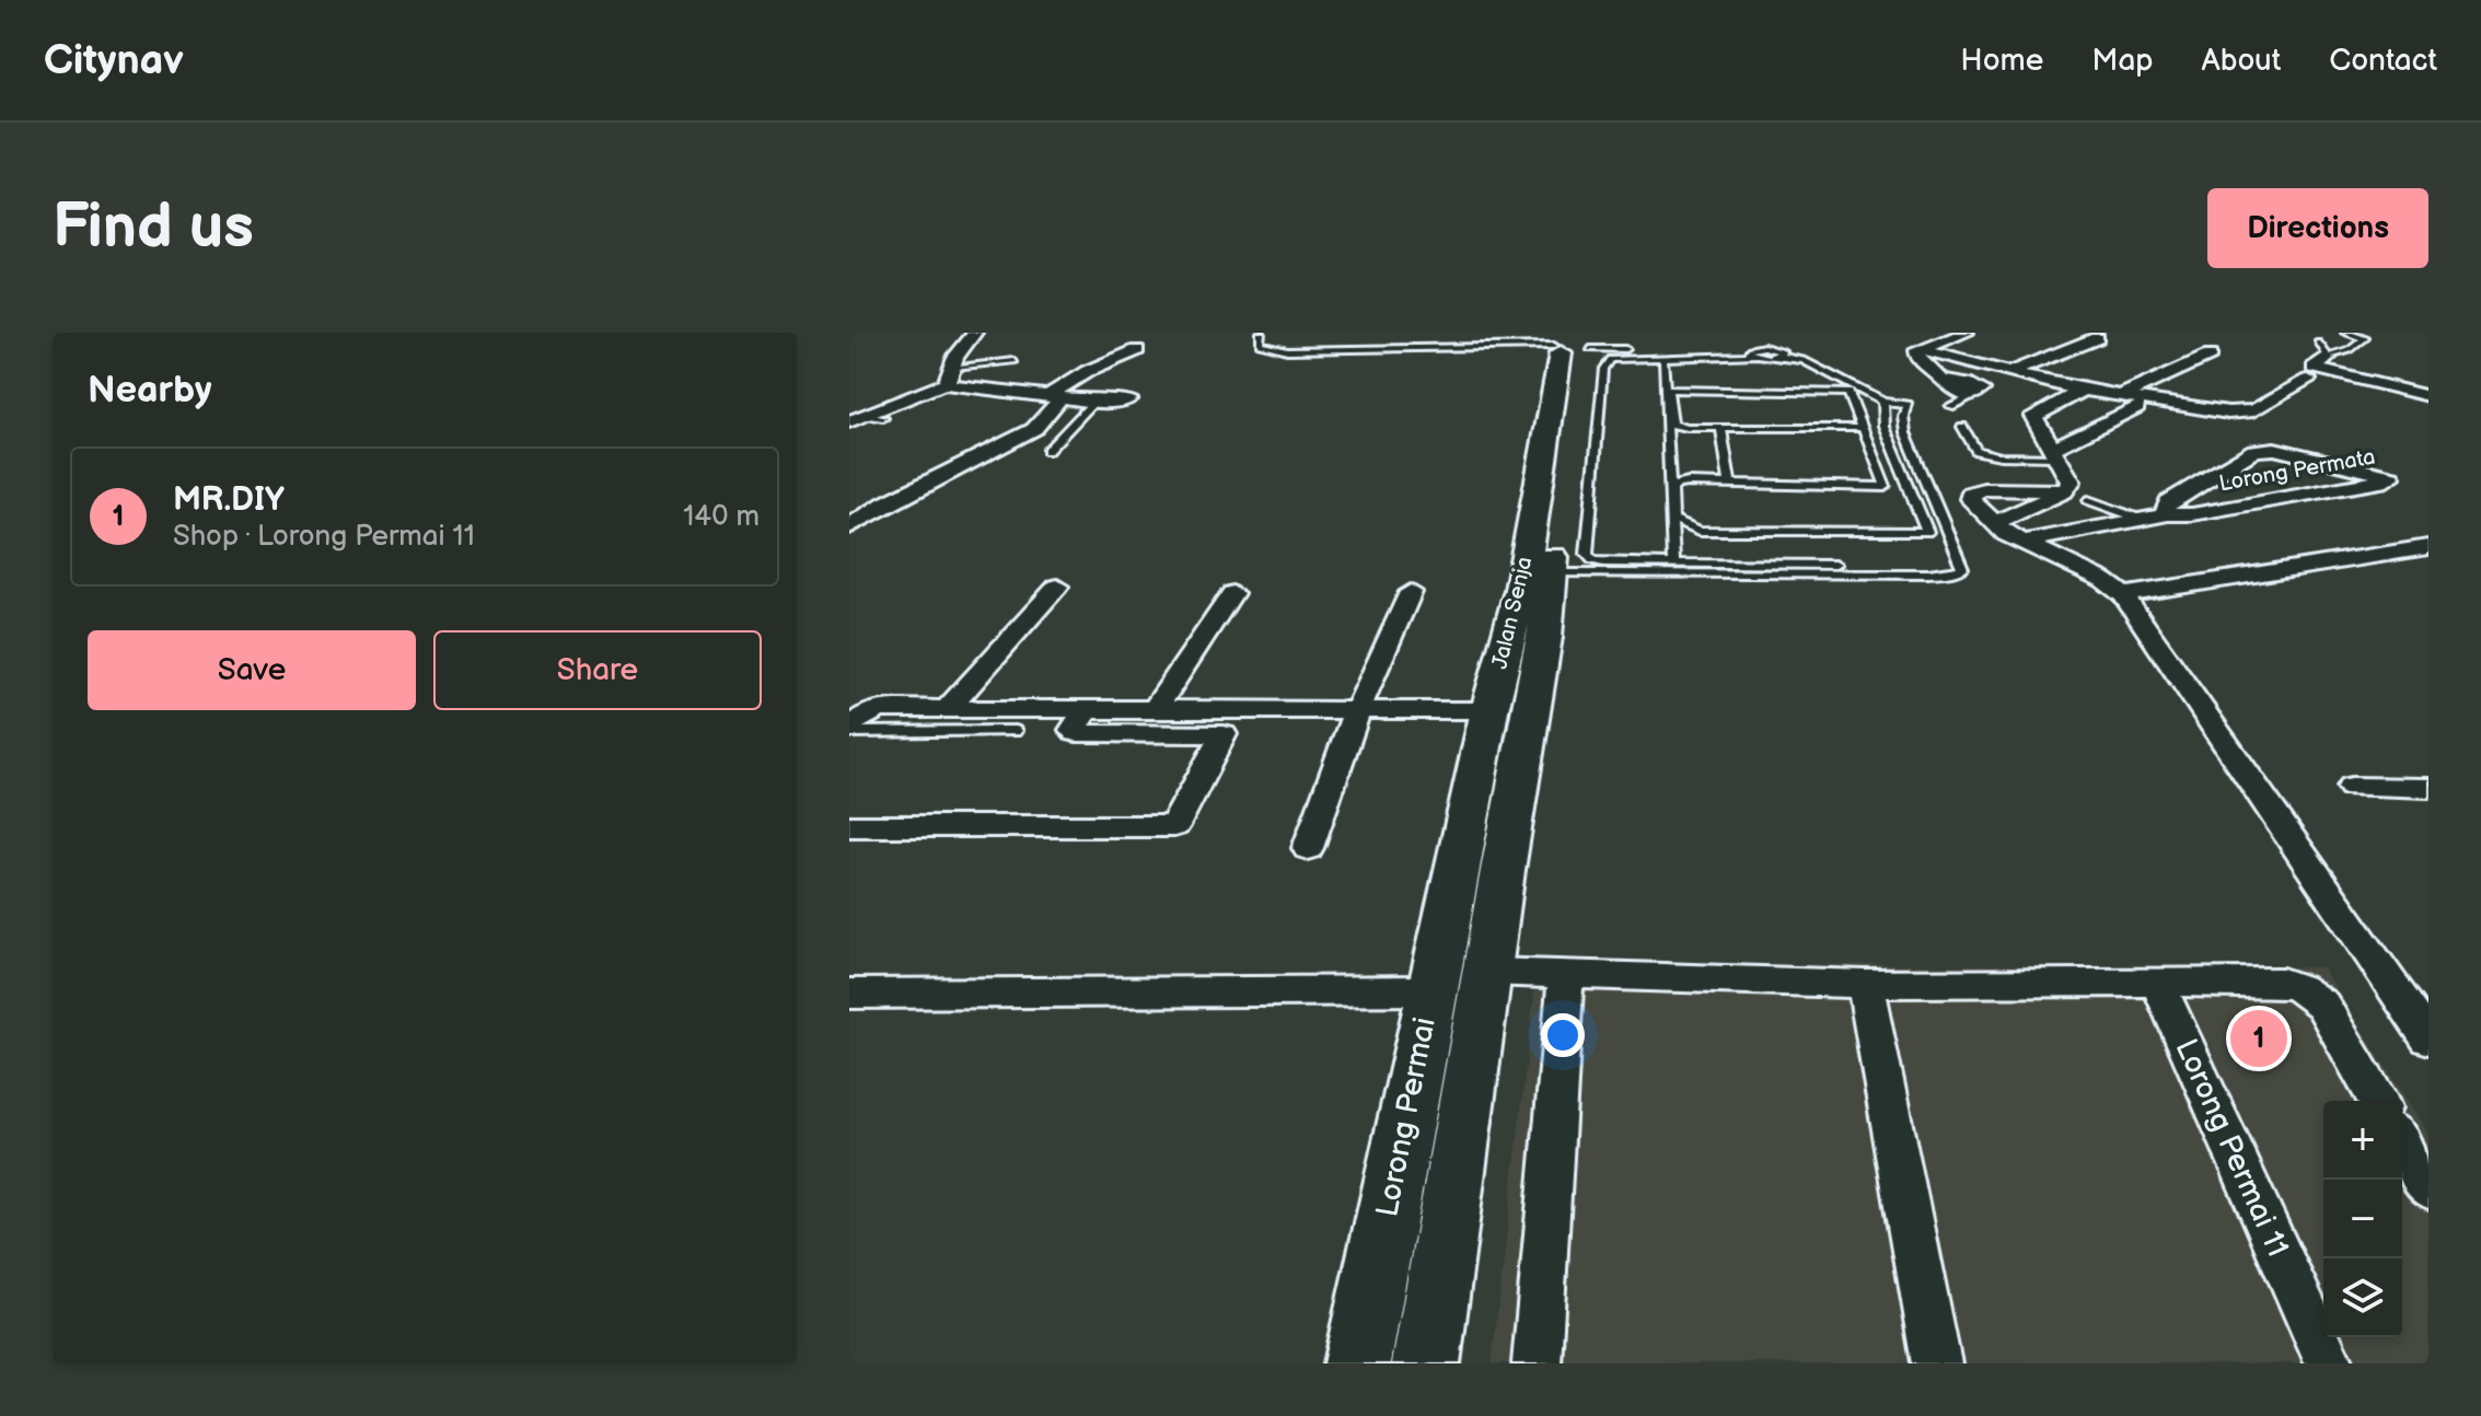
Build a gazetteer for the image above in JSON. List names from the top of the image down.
{
  "streets": {
    "main road": ["Jalan Senja", "Lorong Permai"],
    "street": ["Lorong Permata", "Lorong Permai 11"]
  },
  "crossings": [
    ["Jalan Senja", "Lorong Permai"]
  ],
  "page": {
    "header": "Citynav",
    "nav": [
      "Home",
      "Map",
      "About",
      "Contact"
    ],
    "buttons": [
      "Directions",
      ["Save", "Share"]
    ],
    "title": "Find us",
    "heading": "Nearby",
    "list": [
      {
        "mark": "1",
        "name": "MR.DIY",
        "note": "Shop · Lorong Permai 11",
        "value": "140 m"
      }
    ],
    "pins": "1",
    "map_buttons": ["+", "−"]
  }
}
